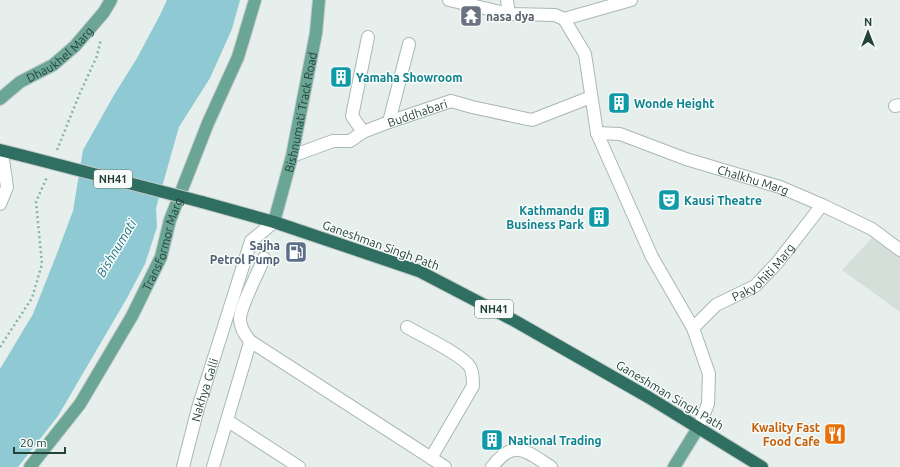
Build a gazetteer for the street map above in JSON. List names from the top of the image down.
{
  "streets": {
    "highway": ["NH41", "Ganeshman Singh Path"],
    "main road": ["Dhaukhel Marg", "Bishnumati Track Road", "Transformor Marg"],
    "street": [
      "Buddhabari",
      "Chalkhu Marg",
      "Pakyohiti Marg",
      "Nakhya Galli"
    ]
  },
  "crossings": [
    ["Bishnumati Track Road", "Buddhabari"],
    ["Bishnumati Track Road", "Ganeshman Singh Path"],
    ["Bishnumati Track Road", "Nakhya Galli"],
    ["Chalkhu Marg", "Pakyohiti Marg"],
    ["Ganeshman Singh Path", "Nakhya Galli"]
  ],
  "water": ["Bishnumati"],
  "places": {
    "temple": ["nasa dya"],
    "building": [
      "Yamaha Showroom",
      "Wonde Height",
      "Kathmandu Business Park",
      "National Trading"
    ],
    "theatre": ["Kausi Theatre"],
    "fuel station": ["Sajha Petrol Pump"],
    "restaurant": ["Kwality Fast Food Cafe"]
  },
  "scale_bar": "20 m",
  "north": "top"
}
